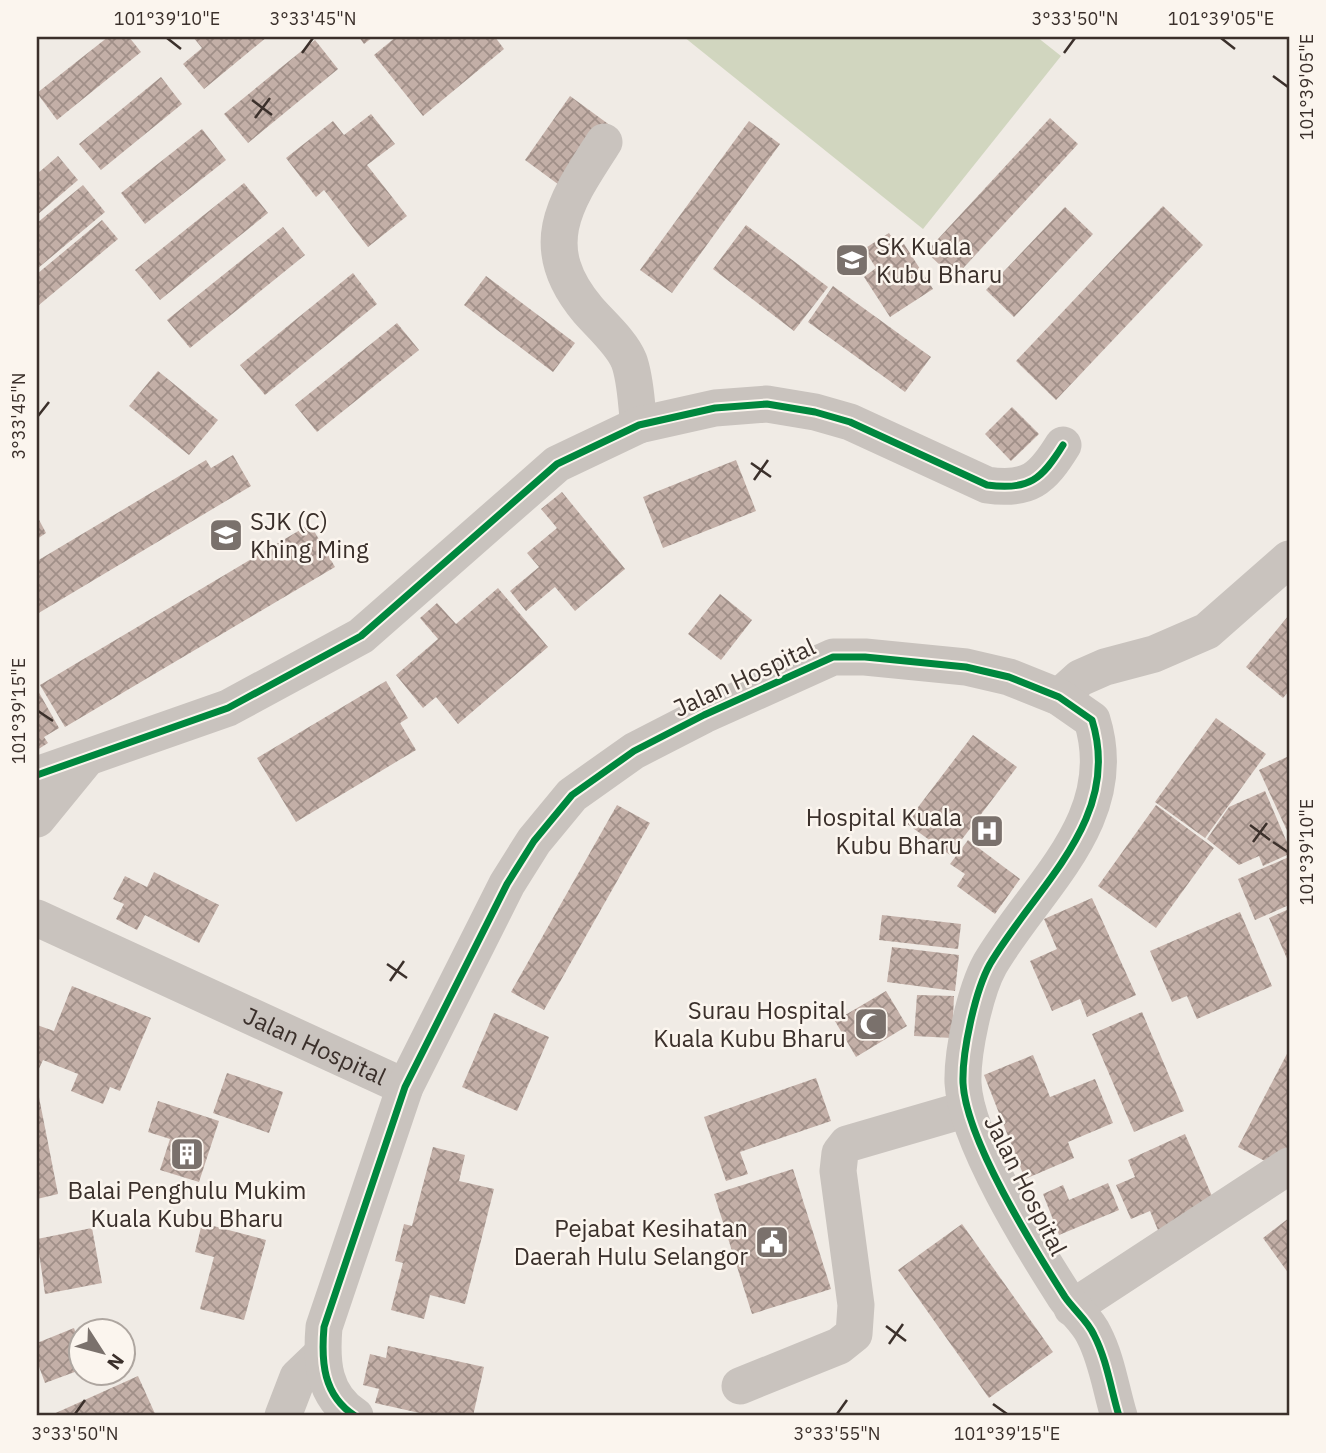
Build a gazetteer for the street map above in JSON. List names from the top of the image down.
{
  "streets": {
    "street": ["Jalan Hospital"]
  },
  "places": {
    "school or university": ["SK Kuala Kubu Bharu", "SJK (C) Khing Ming"],
    "hospital": ["Hospital Kuala Kubu Bharu"],
    "mosque": ["Surau Hospital Kuala Kubu Bharu"],
    "building": ["Balai Penghulu Mukim Kuala Kubu Bharu"],
    "public building": ["Pejabat Kesihatan Daerah Hulu Selangor"]
  },
  "north": "bottom right",
  "coordinates": [
    "101°39'10\"E",
    "3°33'45\"N",
    "3°33'50\"N",
    "101°39'05\"E",
    "101°39'15\"E",
    "3°33'55\"N"
  ]
}
